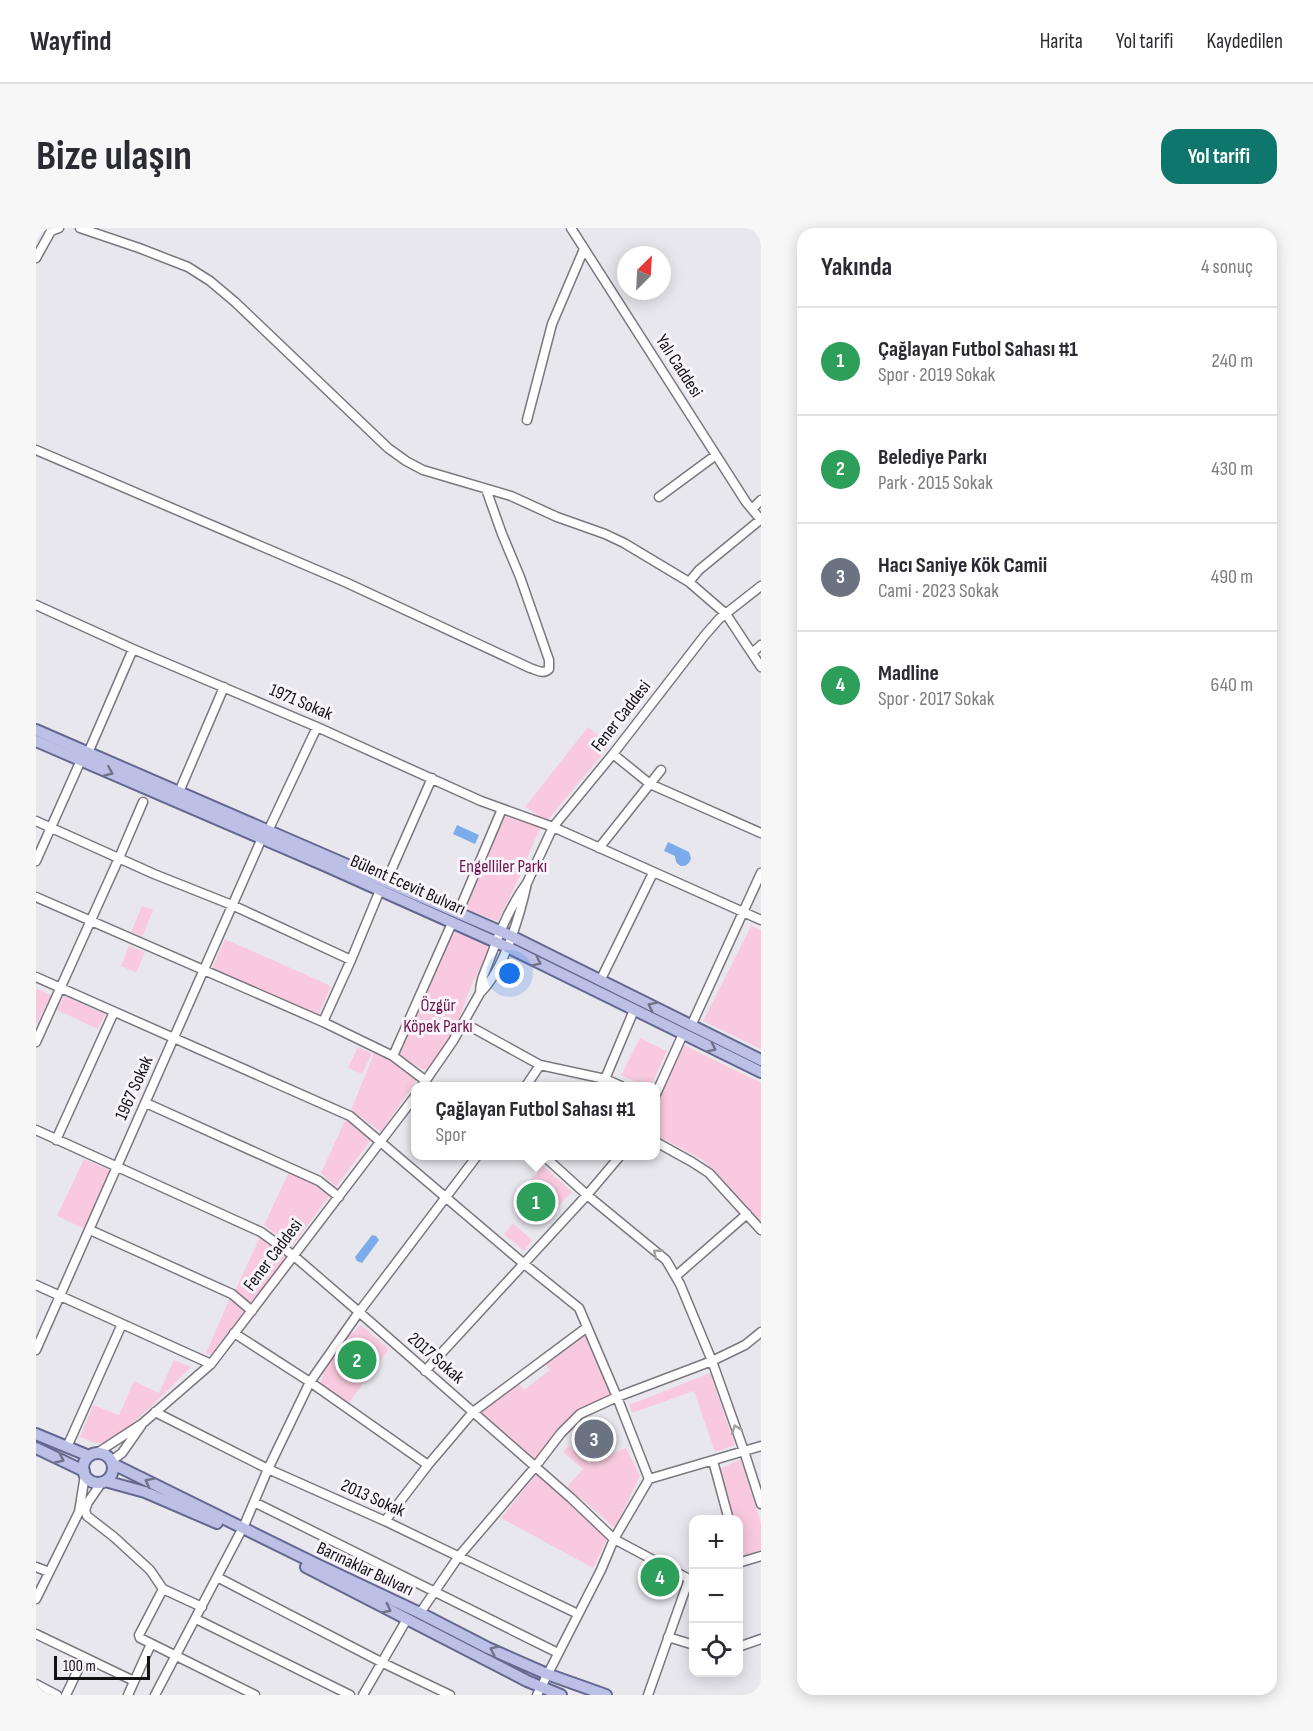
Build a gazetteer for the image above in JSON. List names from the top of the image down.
{
  "streets": {
    "main road": ["Bülent Ecevit Bulvarı", "Barınaklar Bulvarı"],
    "street": [
      "Yalı Caddesi",
      "1971 Sokak",
      "Fener Caddesi",
      "1967 Sokak",
      "2017 Sokak",
      "2013 Sokak"
    ]
  },
  "crossings": [
    ["1971 Sokak", "Fener Caddesi"],
    ["1971 Sokak", "1967 Sokak"],
    ["Fener Caddesi", "Bülent Ecevit Bulvarı"],
    ["Fener Caddesi", "2017 Sokak"],
    ["Fener Caddesi", "2013 Sokak"],
    ["Bülent Ecevit Bulvarı", "1967 Sokak"],
    ["1967 Sokak", "2017 Sokak"]
  ],
  "parks": ["Engelliler Parkı", "Özgür Köpek Parkı"],
  "scale_bar": "100 m",
  "north": "top right",
  "page": {
    "header": "Wayfind",
    "nav": ["Harita", "Yol tarifi", "Kaydedilen"],
    "buttons": "Yol tarifi",
    "title": "Bize ulaşın",
    "heading": ["Yakında", "4 sonuç"],
    "list": [
      {
        "mark": "1",
        "name": "Çağlayan Futbol Sahası #1",
        "note": "Spor · 2019 Sokak",
        "value": "240 m"
      },
      {
        "mark": "2",
        "name": "Belediye Parkı",
        "note": "Park · 2015 Sokak",
        "value": "430 m"
      },
      {
        "mark": "3",
        "name": "Hacı Saniye Kök Camii",
        "note": "Cami · 2023 Sokak",
        "value": "490 m"
      },
      {
        "mark": "4",
        "name": "Madline",
        "note": "Spor · 2017 Sokak",
        "value": "640 m"
      }
    ],
    "popup": ["Çağlayan Futbol Sahası #1", "Spor"],
    "pins": [
      "1",
      "2",
      "3",
      "4"
    ],
    "map_buttons": ["+", "−"],
    "scale": "100 m"
  }
}
